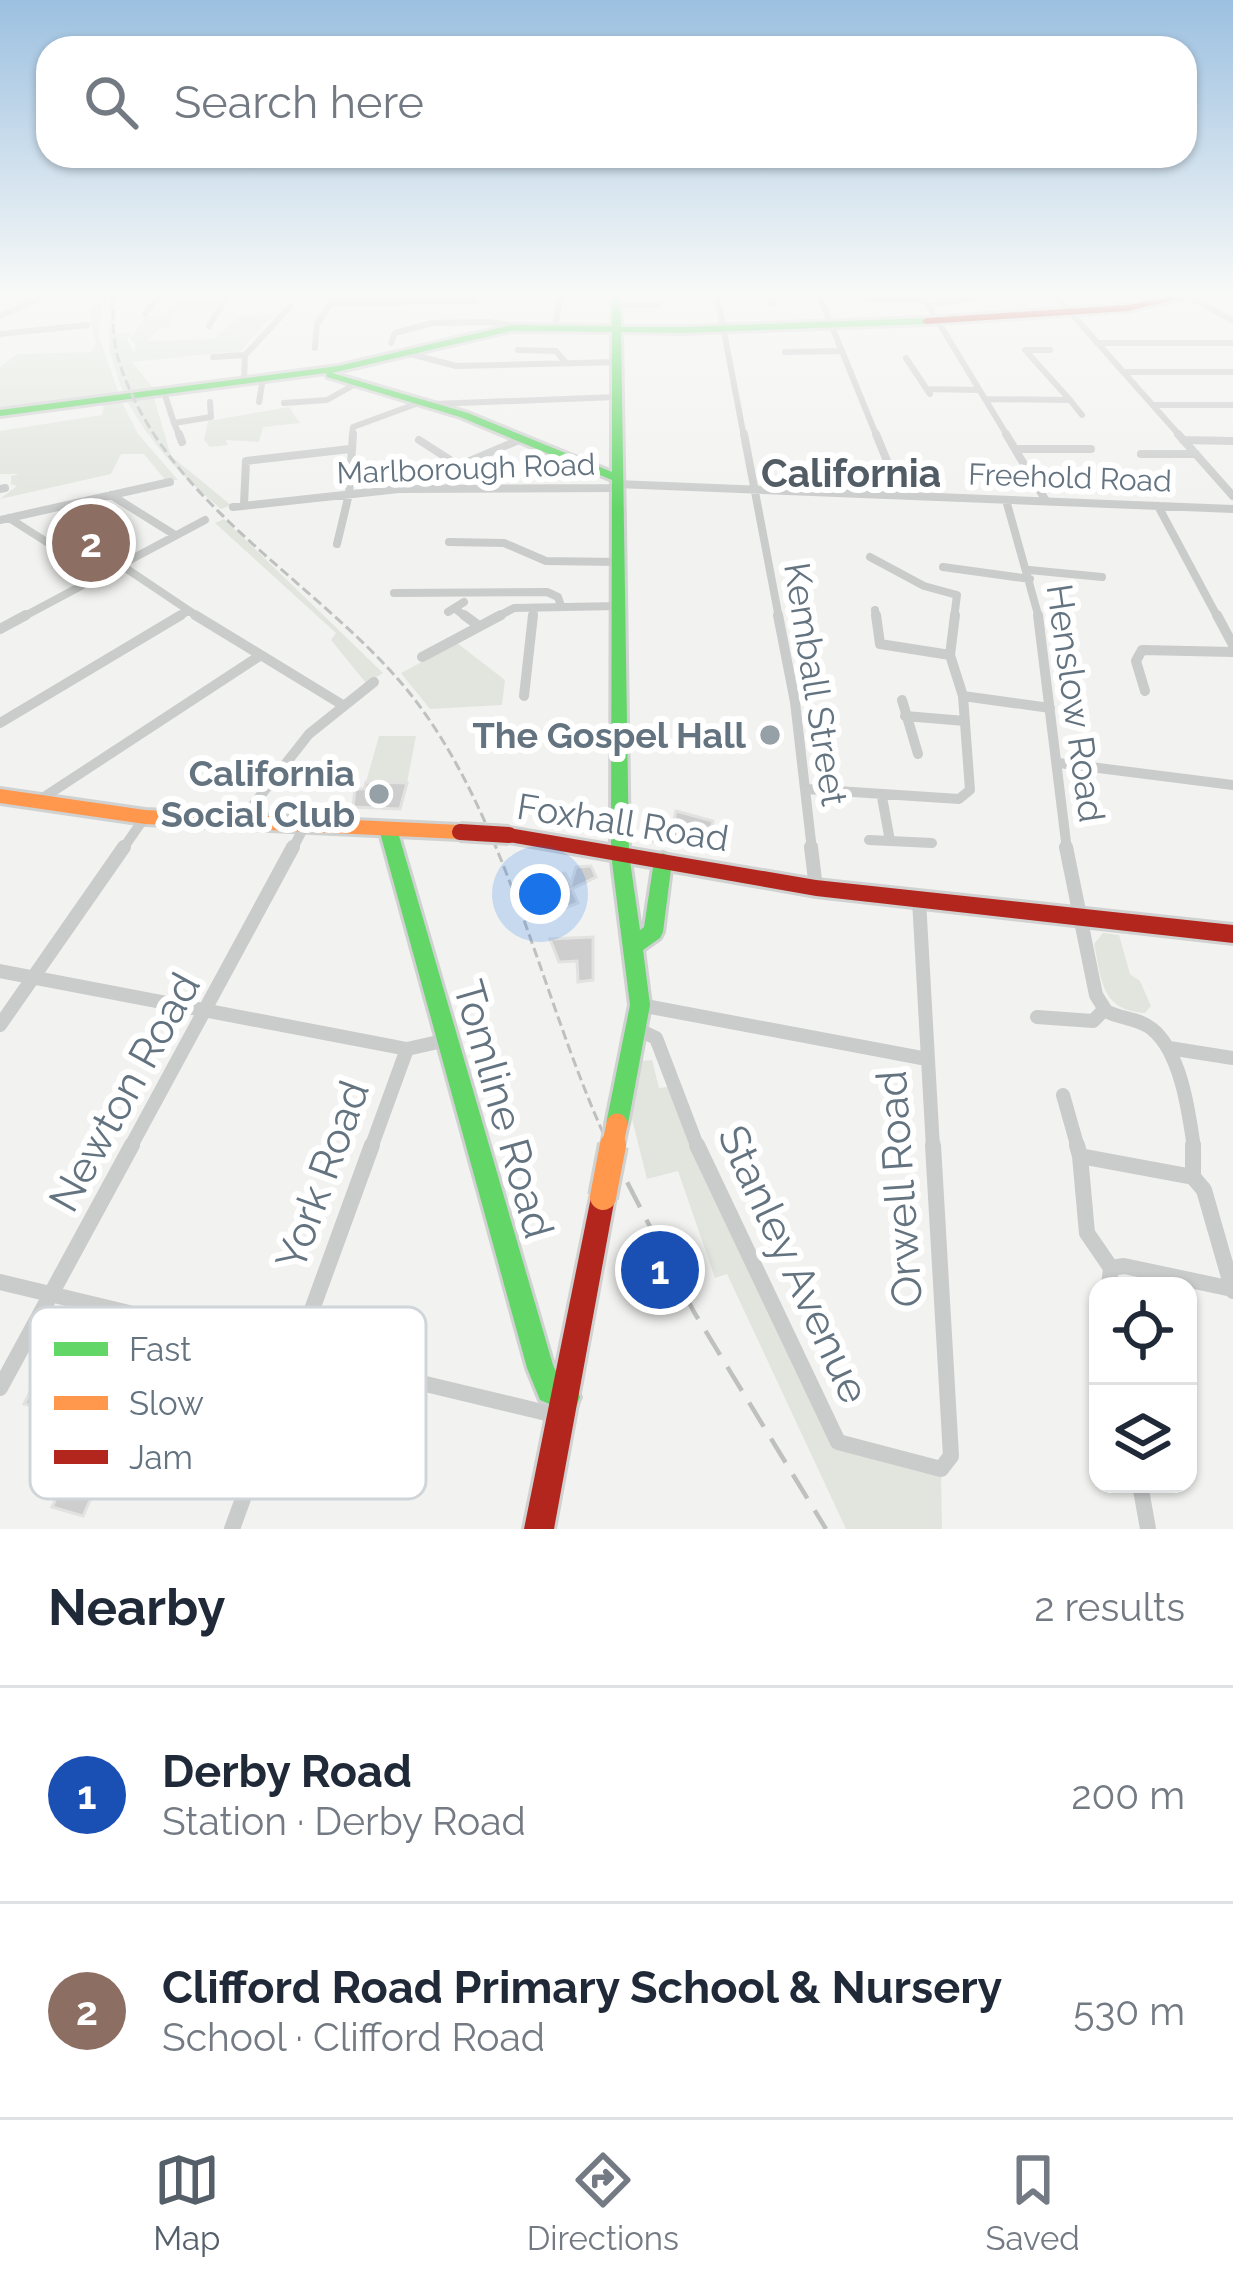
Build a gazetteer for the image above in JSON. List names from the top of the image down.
{
  "streets": {
    "street": [
      "Marlborough Road",
      "Freehold Road",
      "Kemball Street",
      "Henslow Road",
      "Foxhall Road",
      "Newton Road",
      "Tomline Road",
      "York Road",
      "Orwell Road",
      "Stanley Avenue"
    ]
  },
  "crossings": [
    ["Marlborough Road", "Freehold Road"],
    ["Freehold Road", "Kemball Street"],
    ["Freehold Road", "Henslow Road"],
    ["Kemball Street", "Foxhall Road"],
    ["Henslow Road", "Foxhall Road"],
    ["Foxhall Road", "Newton Road"],
    ["Foxhall Road", "Tomline Road"],
    ["Foxhall Road", "Orwell Road"],
    ["Orwell Road", "Stanley Avenue"]
  ],
  "districts": ["California"],
  "places": ["The Gospel Hall", "California Social Club"],
  "legend": ["Fast", "Slow", "Jam"],
  "page": {
    "search": "Search here",
    "pins": ["2", "1"],
    "heading": ["Nearby", "2 results"],
    "list": [
      {
        "mark": "1",
        "name": "Derby Road",
        "note": "Station · Derby Road",
        "value": "200 m"
      },
      {
        "mark": "2",
        "name": "Clifford Road Primary School & Nursery",
        "note": "School · Clifford Road",
        "value": "530 m"
      }
    ],
    "nav": ["Map", "Directions", "Saved"]
  }
}
